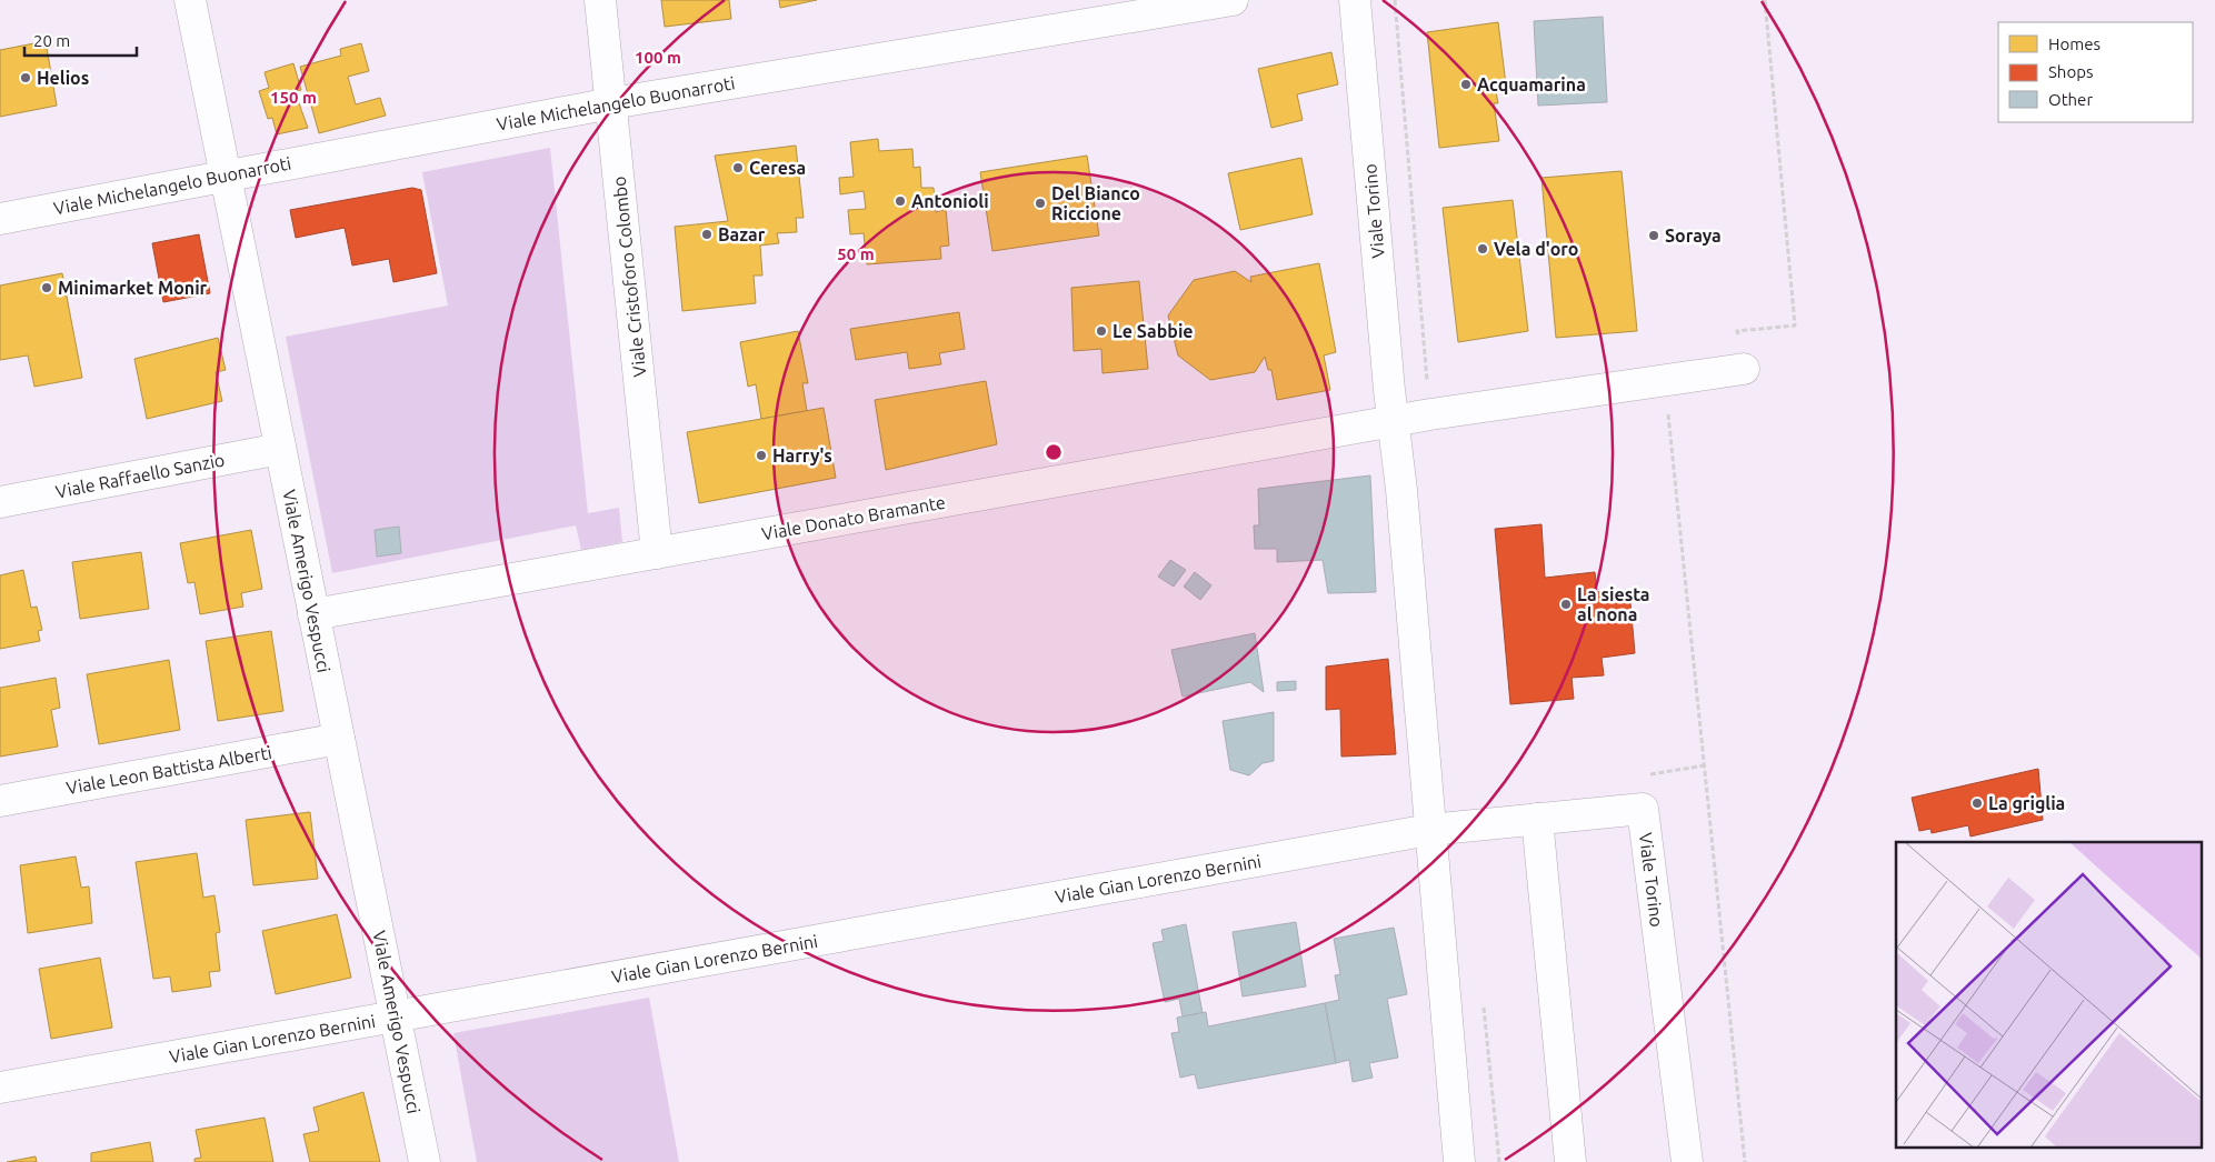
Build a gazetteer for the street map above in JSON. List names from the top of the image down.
{
  "streets": {
    "street": [
      "Viale Michelangelo Buonarroti",
      "Viale Torino",
      "Viale Cristoforo Colombo",
      "Viale Raffaello Sanzio",
      "Viale Donato Bramante",
      "Viale Amerigo Vespucci",
      "Viale Leon Battista Alberti",
      "Viale Gian Lorenzo Bernini"
    ]
  },
  "crossings": [
    ["Viale Michelangelo Buonarroti", "Viale Cristoforo Colombo"],
    ["Viale Michelangelo Buonarroti", "Viale Amerigo Vespucci"],
    ["Viale Torino", "Viale Donato Bramante"],
    ["Viale Torino", "Viale Gian Lorenzo Bernini"],
    ["Viale Cristoforo Colombo", "Viale Donato Bramante"],
    ["Viale Raffaello Sanzio", "Viale Amerigo Vespucci"],
    ["Viale Donato Bramante", "Viale Amerigo Vespucci"],
    ["Viale Amerigo Vespucci", "Viale Leon Battista Alberti"],
    ["Viale Amerigo Vespucci", "Viale Gian Lorenzo Bernini"]
  ],
  "places": [
    "Helios",
    "Acquamarina",
    "Ceresa",
    "Antonioli",
    "Del Bianco Riccione",
    "Bazar",
    "Soraya",
    "Vela d'oro",
    "Minimarket Monir",
    "Le Sabbie",
    "Harry's",
    "La siesta al nona",
    "La griglia"
  ],
  "legend": ["Homes", "Shops", "Other"],
  "scale_bar": "20 m",
  "rings": ["100 m", "150 m", "50 m"]
}
